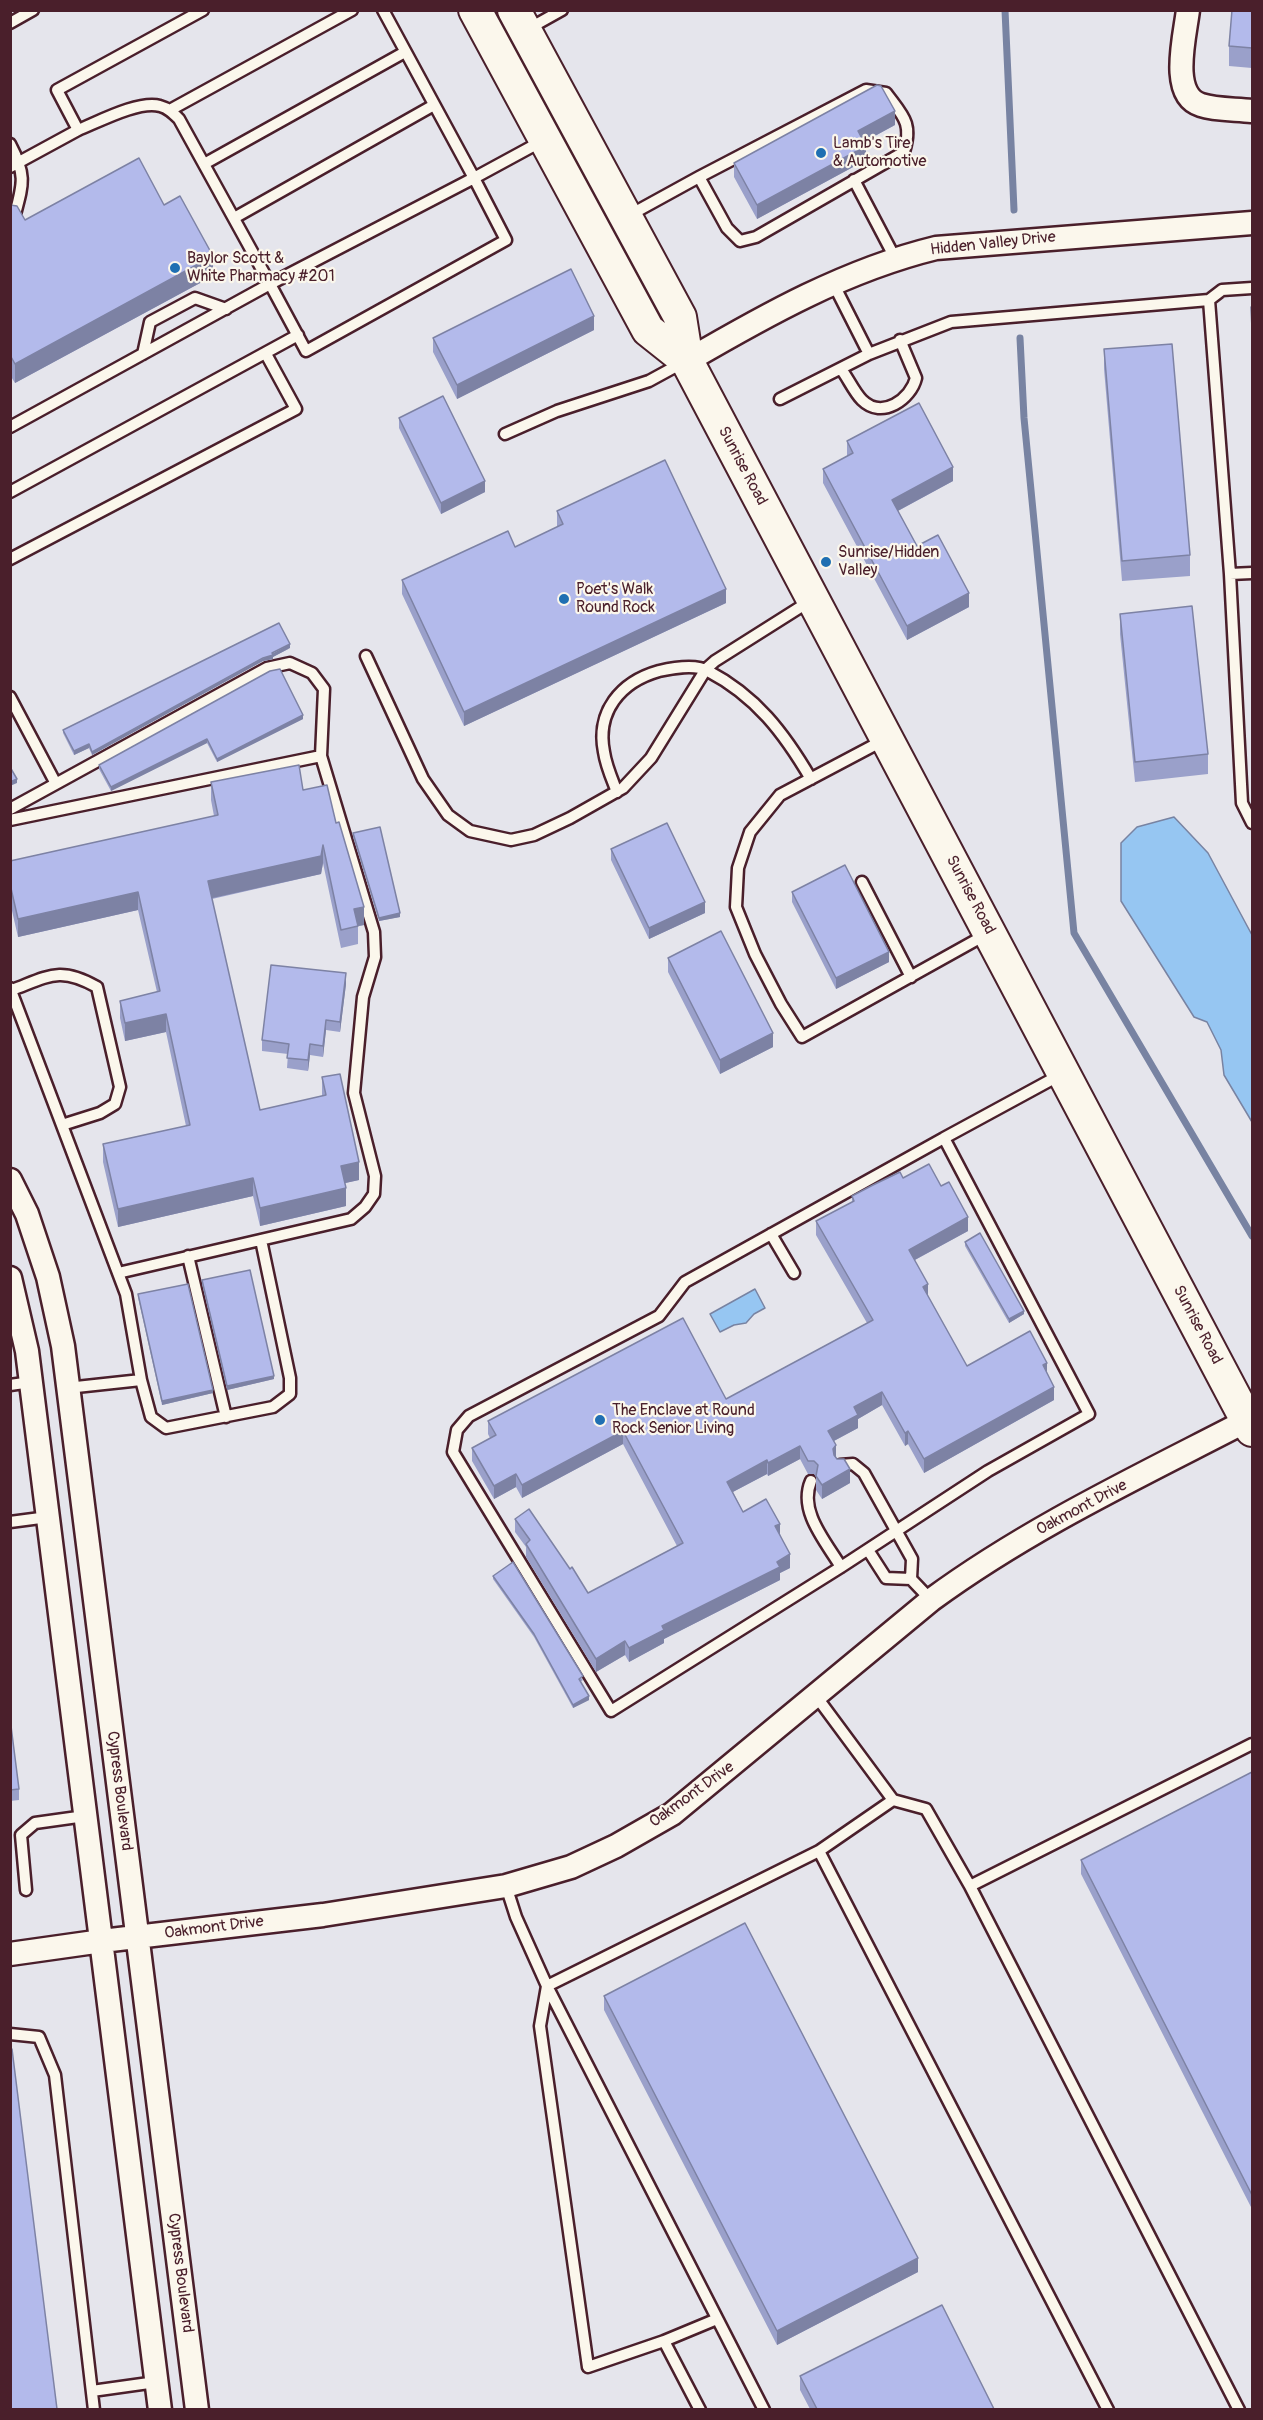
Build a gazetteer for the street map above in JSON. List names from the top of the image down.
{
  "streets": {
    "main road": ["Sunrise Road"],
    "street": ["Hidden Valley Drive", "Oakmont Drive", "Cypress Boulevard"]
  },
  "crossings": [
    ["Hidden Valley Drive", "Sunrise Road"],
    ["Sunrise Road", "Oakmont Drive"],
    ["Oakmont Drive", "Cypress Boulevard"]
  ],
  "places": [
    "Lamb's Tire & Automotive",
    "Baylor Scott & White Pharmacy #201",
    "Sunrise/Hidden Valley",
    "Poet's Walk Round Rock",
    "The Enclave at Round Rock Senior Living"
  ]
}
